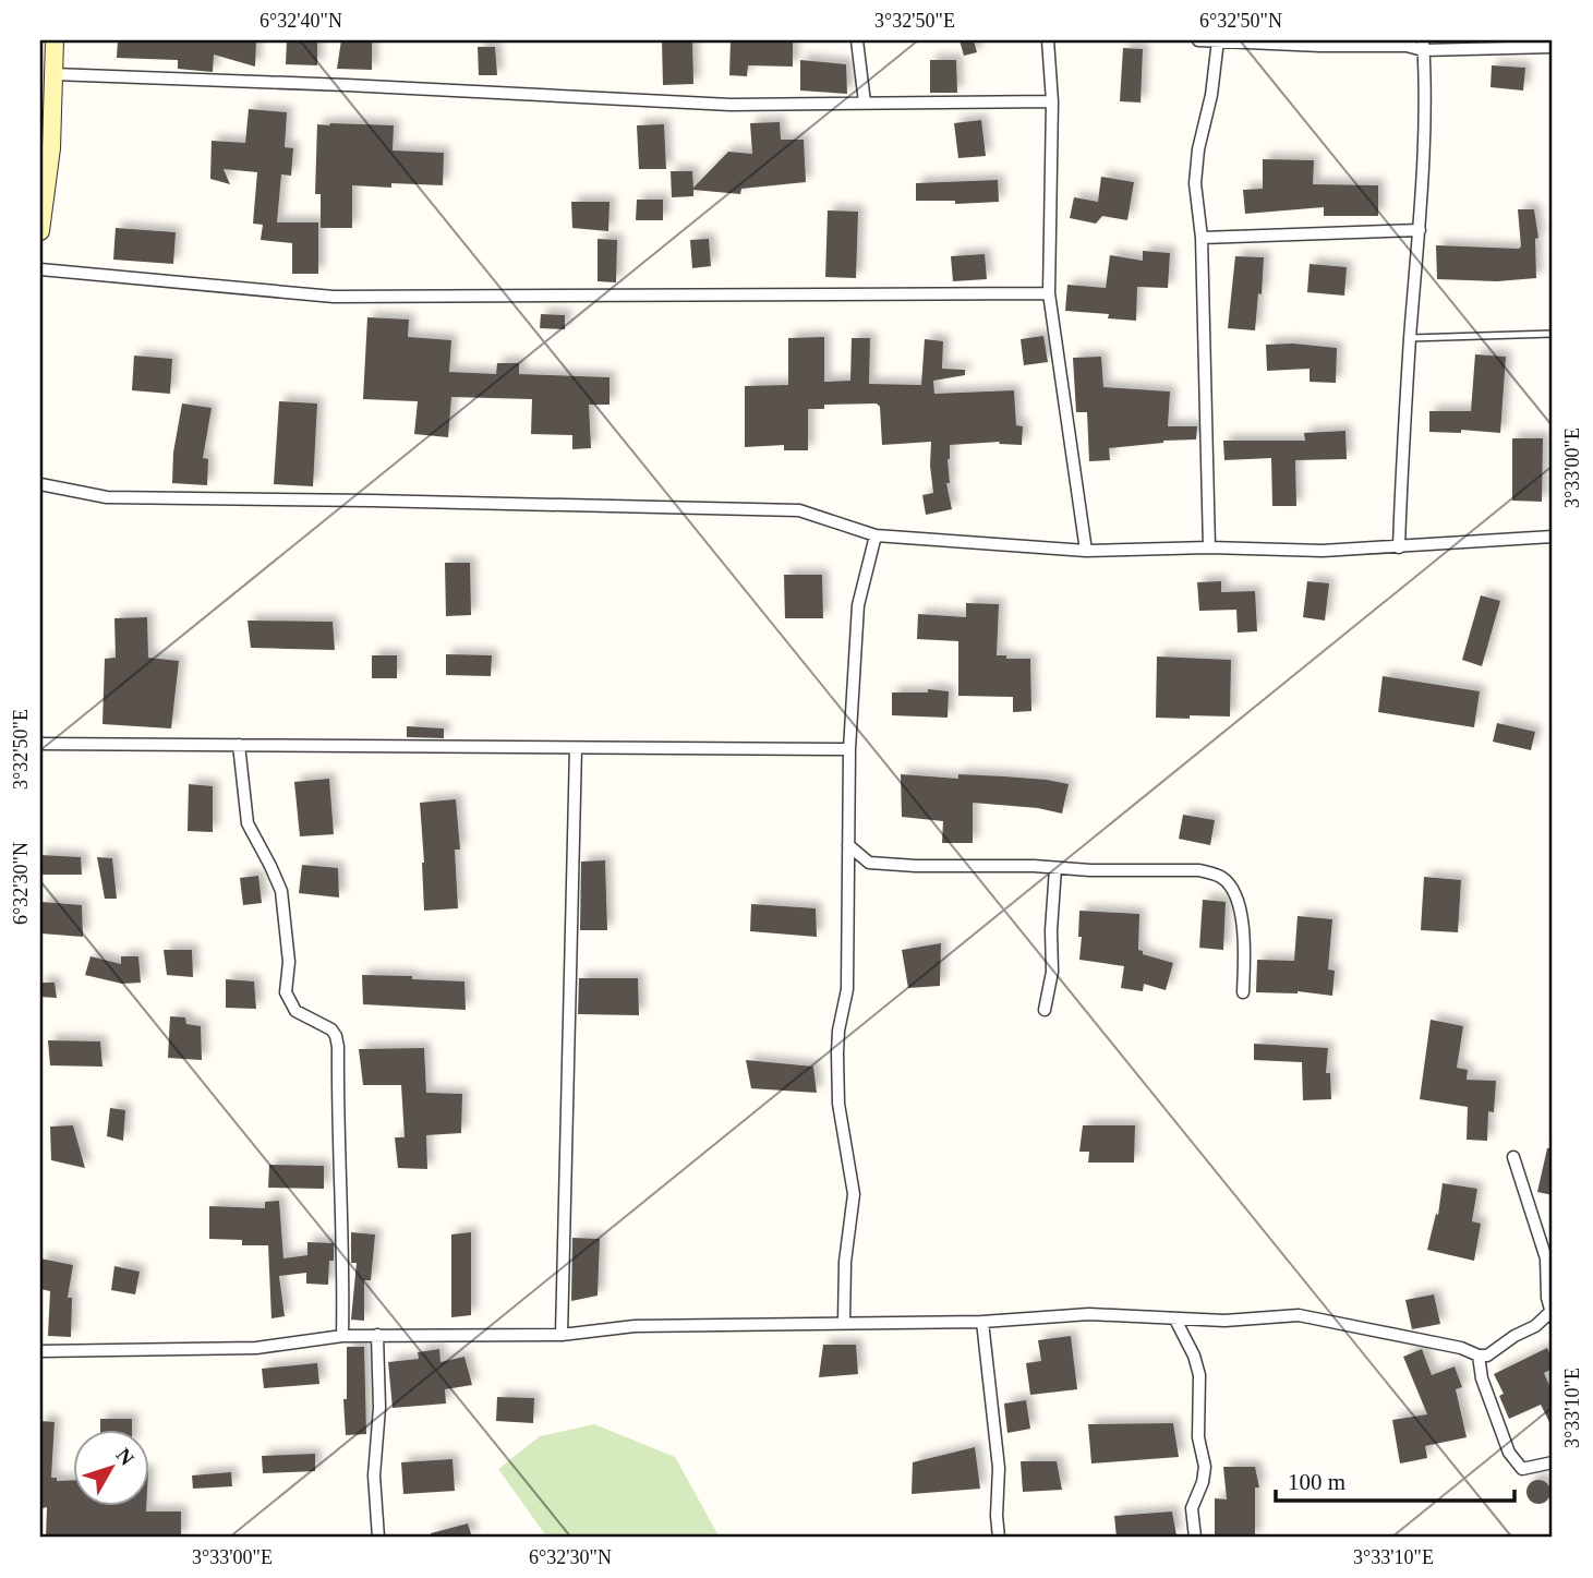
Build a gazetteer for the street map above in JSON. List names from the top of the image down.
{
  "scale_bar": "100 m",
  "north": "top right",
  "coordinates": [
    "6°32'40\"N",
    "3°32'50\"E",
    "6°32'50\"N",
    "3°33'00\"E",
    "6°32'30\"N",
    "3°33'10\"E"
  ]
}
